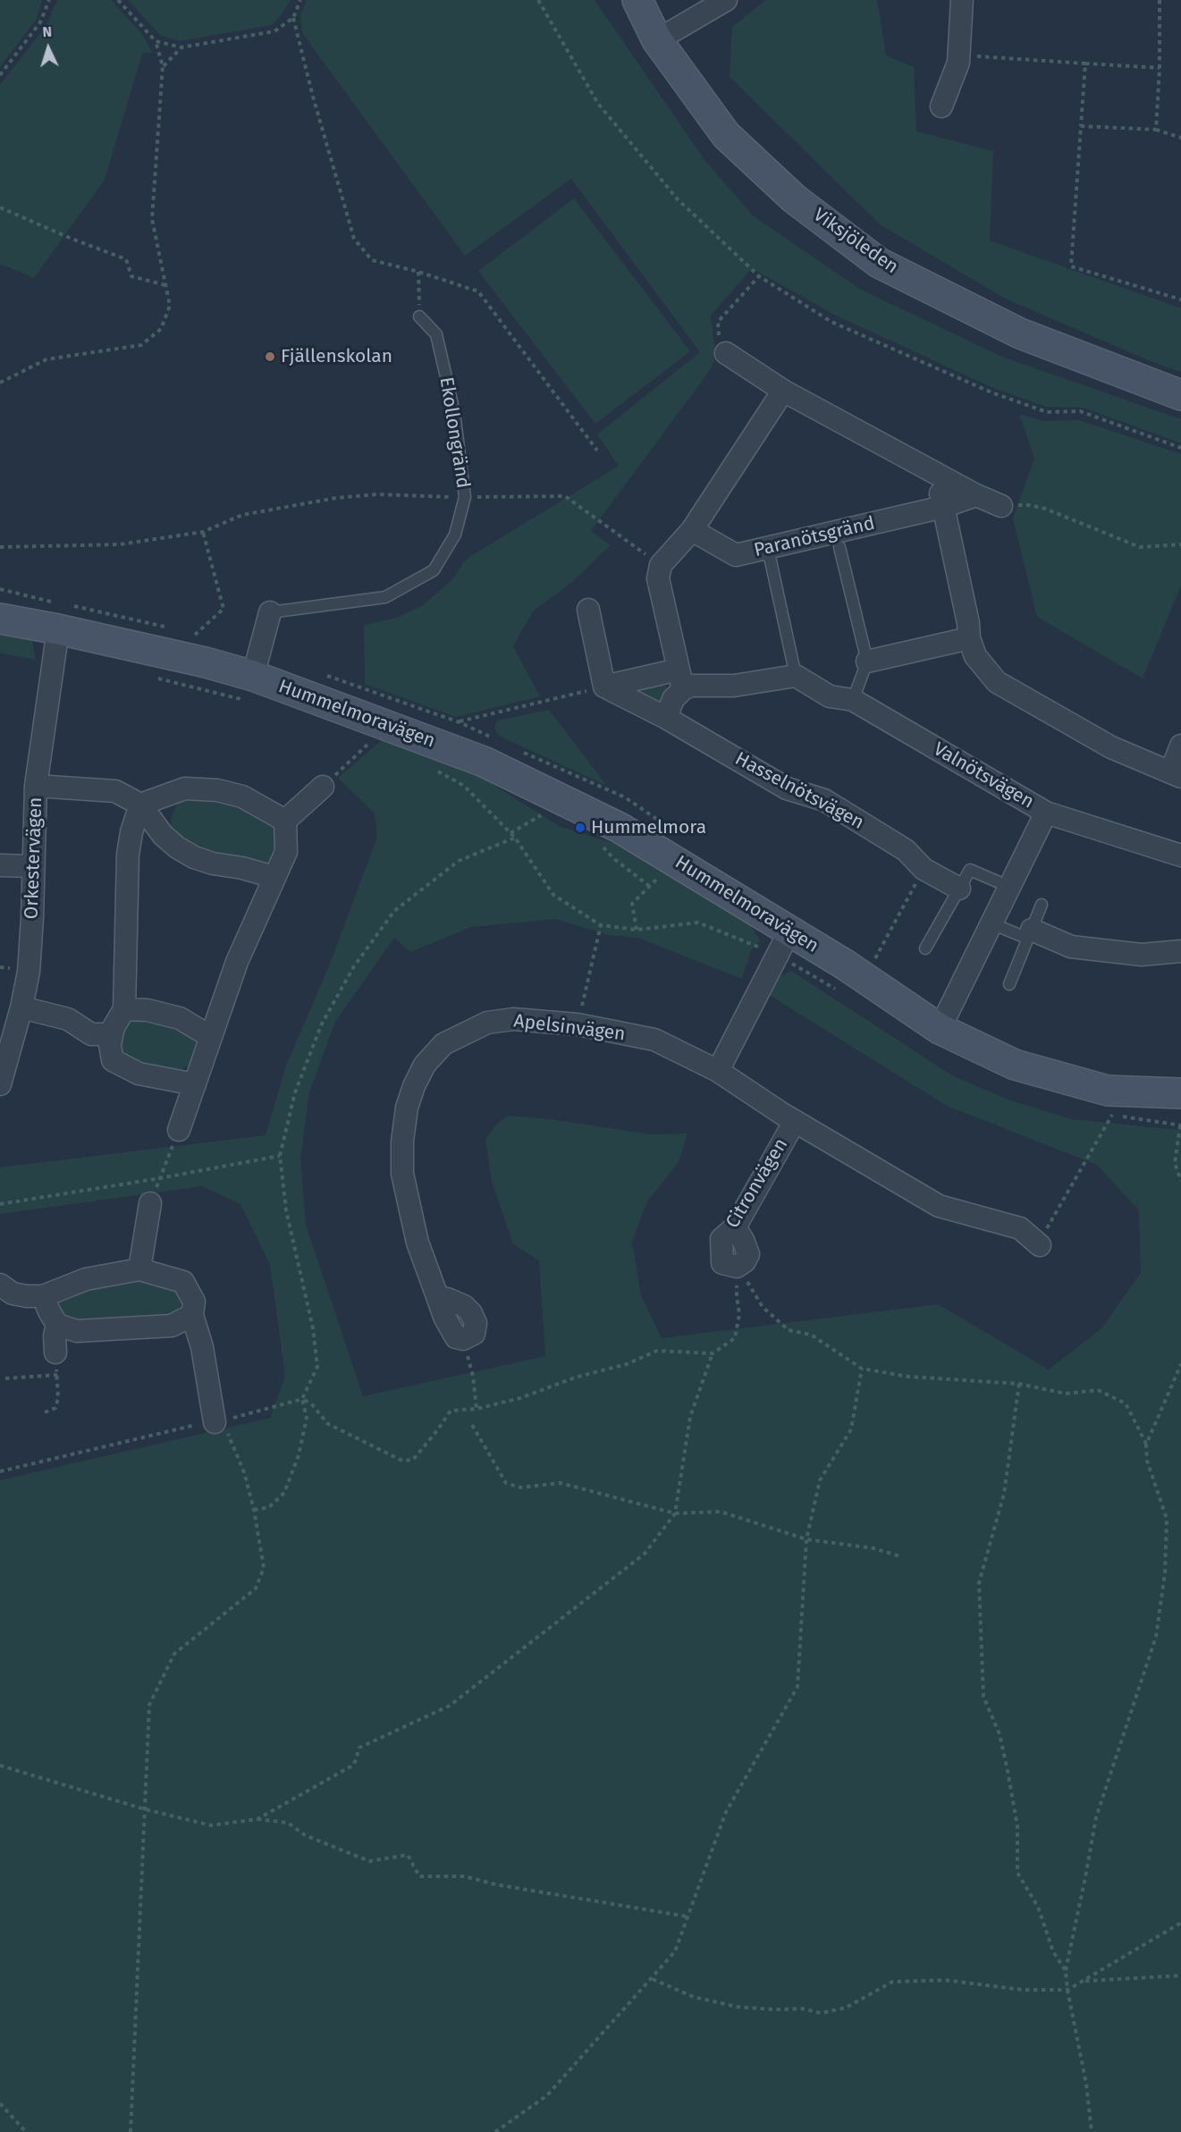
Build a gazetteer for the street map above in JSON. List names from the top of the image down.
{
  "streets": {
    "street": [
      "Viksjöleden",
      "Ekollongränd",
      "Paranötsgränd",
      "Hummelmoravägen",
      "Valnötsvägen",
      "Hasselnötsvägen",
      "Orkestervägen",
      "Apelsinvägen",
      "Citronvägen"
    ]
  },
  "crossings": [
    ["Ekollongränd", "Hummelmoravägen"],
    ["Paranötsgränd", "Valnötsvägen"],
    ["Hummelmoravägen", "Orkestervägen"],
    ["Apelsinvägen", "Citronvägen"]
  ],
  "places": ["Fjällenskolan", "Hummelmora"],
  "north": "top"
}
